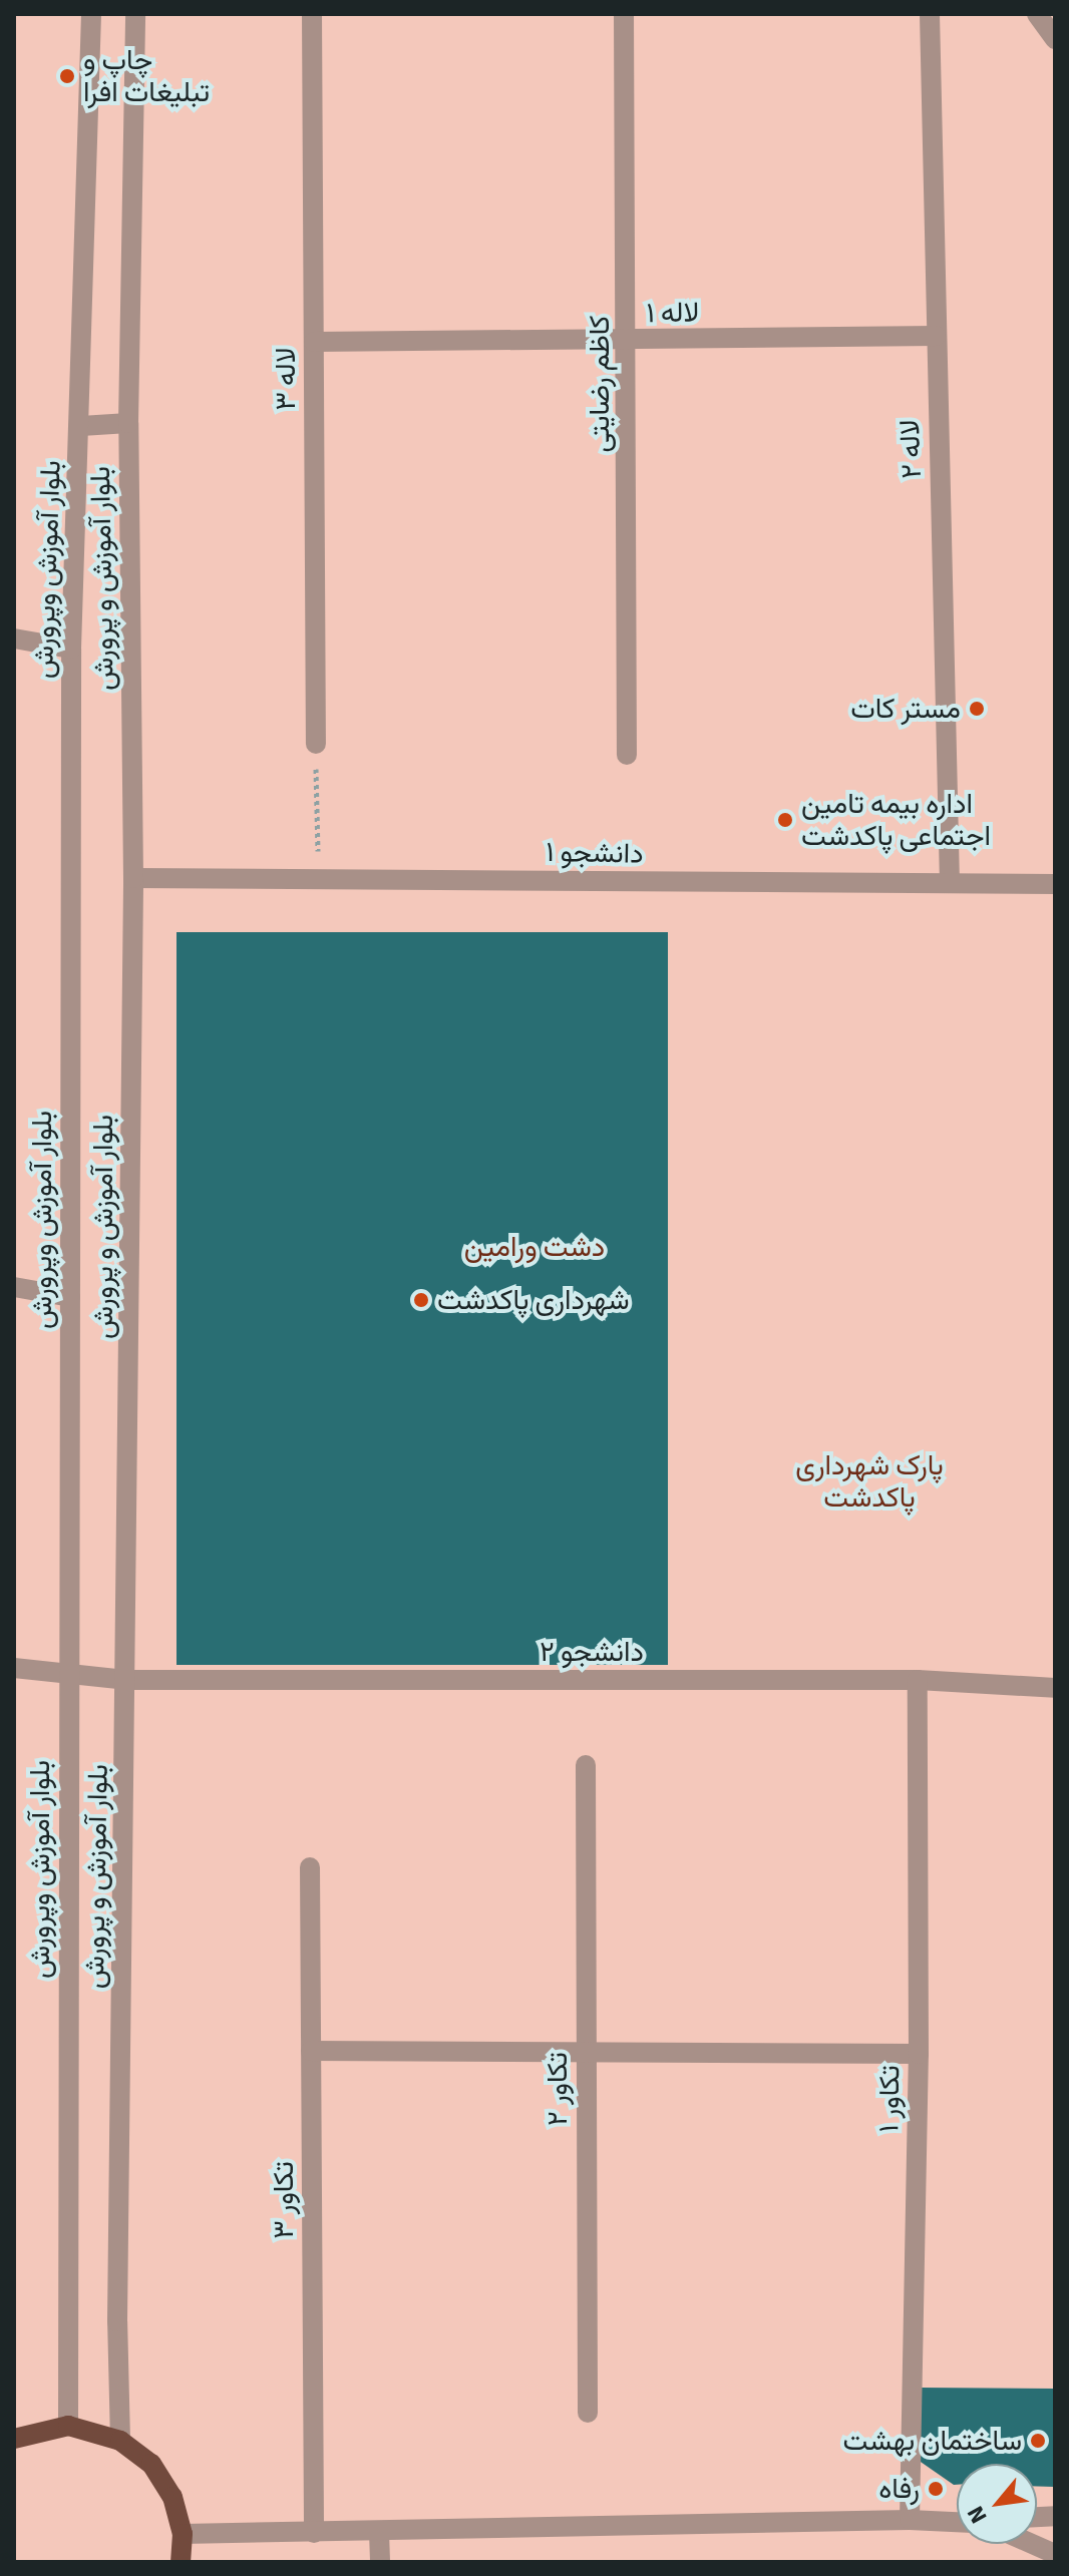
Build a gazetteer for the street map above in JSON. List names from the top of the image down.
{
  "streets": {
    "street": [
      "لاله ۱",
      "لاله ۳",
      "کاظم رضایتی",
      "لاله ۲",
      "بلوار آموزش وپرورش",
      "بلوار آموزش و پرورش",
      "دانشجو ۱",
      "دانشجو ۲",
      "تکاور ۲",
      "تکاور ۱",
      "تکاور ۳"
    ]
  },
  "crossings": [
    ["لاله ۱", "لاله ۳"],
    ["لاله ۱", "کاظم رضایتی"],
    ["لاله ۱", "لاله ۲"],
    ["لاله ۲", "دانشجو ۱"],
    ["بلوار آموزش وپرورش", "دانشجو ۲"],
    ["بلوار آموزش و پرورش", "دانشجو ۱"],
    ["بلوار آموزش و پرورش", "دانشجو ۲"],
    ["دانشجو ۲", "تکاور ۱"]
  ],
  "parks": ["دشت ورامین", "پارک شهرداری پاکدشت"],
  "places": [
    "چاپ و تبلیغات افرا",
    "مستر کات",
    "اداره بیمه تامین اجتماعی پاکدشت",
    "شهرداری پاکدشت",
    "ساختمان بهشت",
    "رفاه"
  ],
  "north": "bottom left"
}
